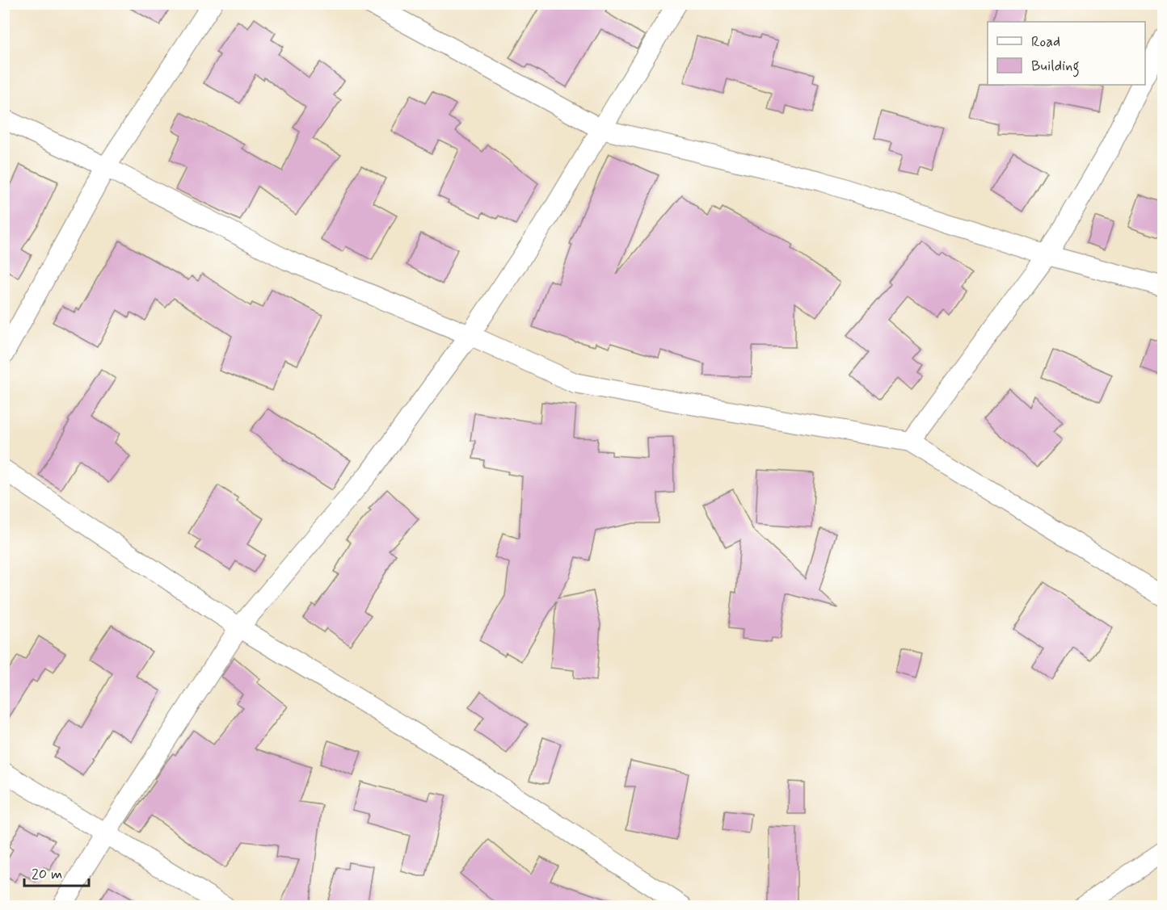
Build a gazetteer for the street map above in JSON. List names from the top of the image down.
{
  "legend": ["Road", "Building"],
  "scale_bar": "20 m"
}
